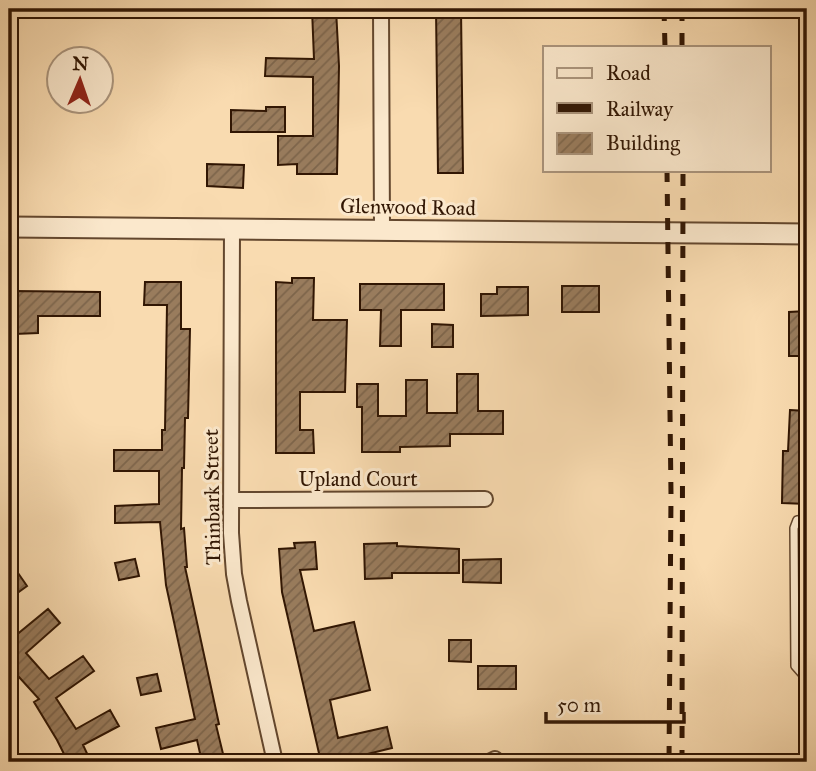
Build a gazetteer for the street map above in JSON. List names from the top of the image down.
{
  "streets": {
    "street": ["Glenwood Road", "Upland Court", "Thinbark Street"]
  },
  "crossings": [
    ["Glenwood Road", "Thinbark Street"],
    ["Upland Court", "Thinbark Street"]
  ],
  "legend": ["Road", "Railway", "Building"],
  "scale_bar": "50 m",
  "north": "top"
}
